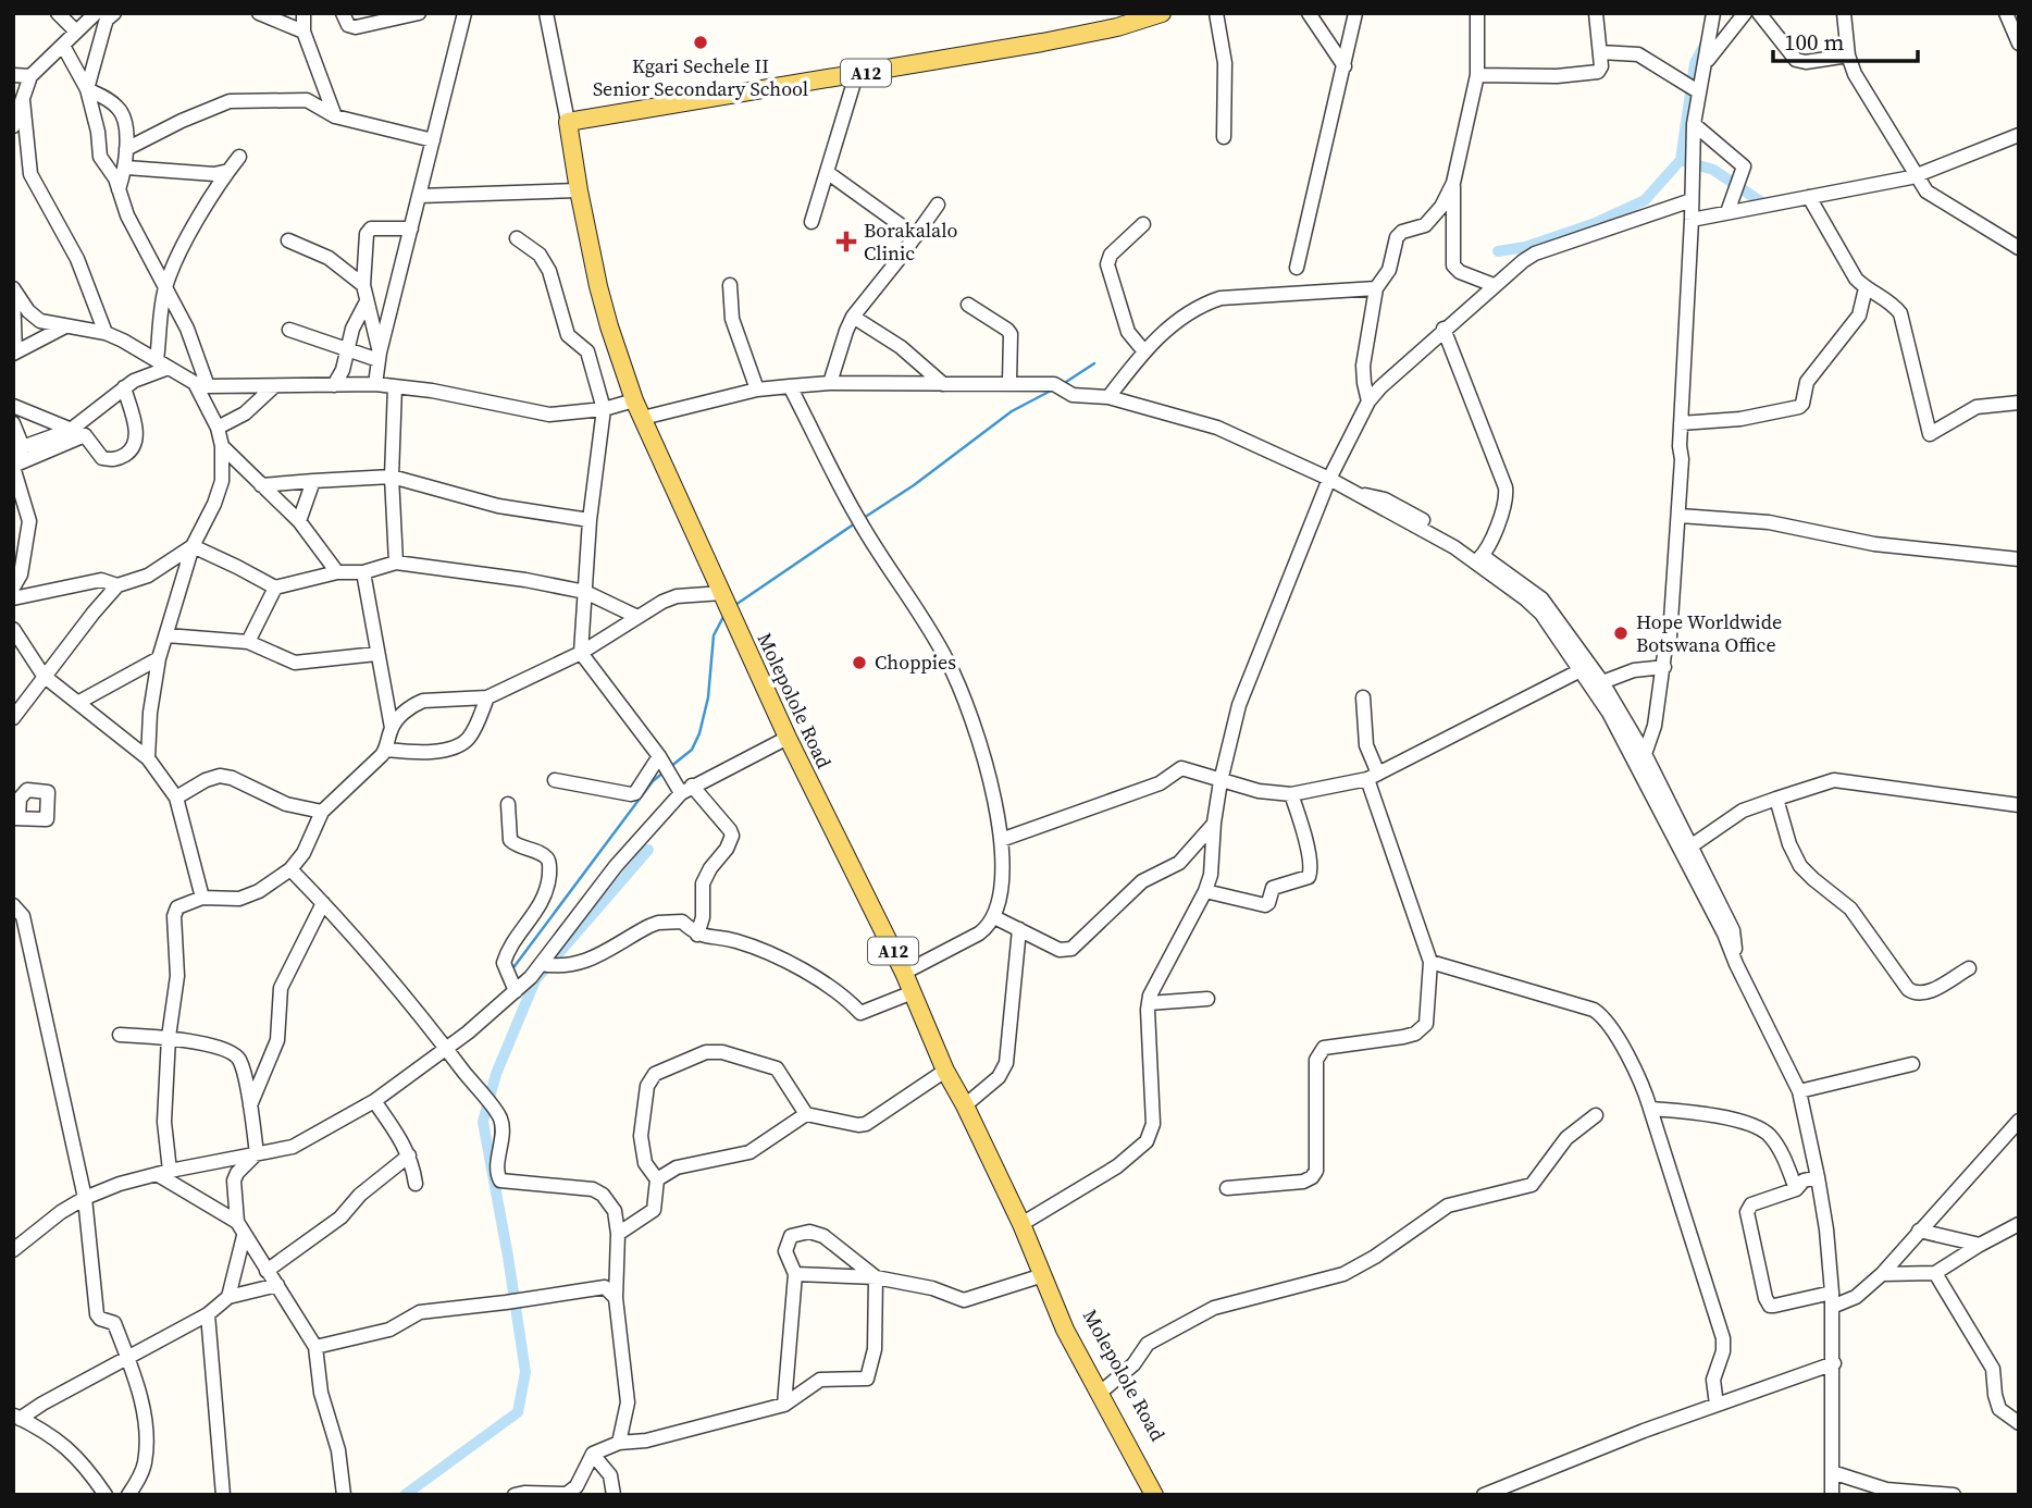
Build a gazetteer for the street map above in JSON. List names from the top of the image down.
{
  "streets": {
    "main road": ["A12", "Molepolole Road"]
  },
  "crossings": [
    ["A12", "Molepolole Road"]
  ],
  "places": {
    "other": ["Kgari Sechele II Senior Secondary School", "Hope Worldwide Botswana Office", "Choppies"],
    "health": ["Borakalalo Clinic"]
  },
  "scale_bar": "100 m"
}
